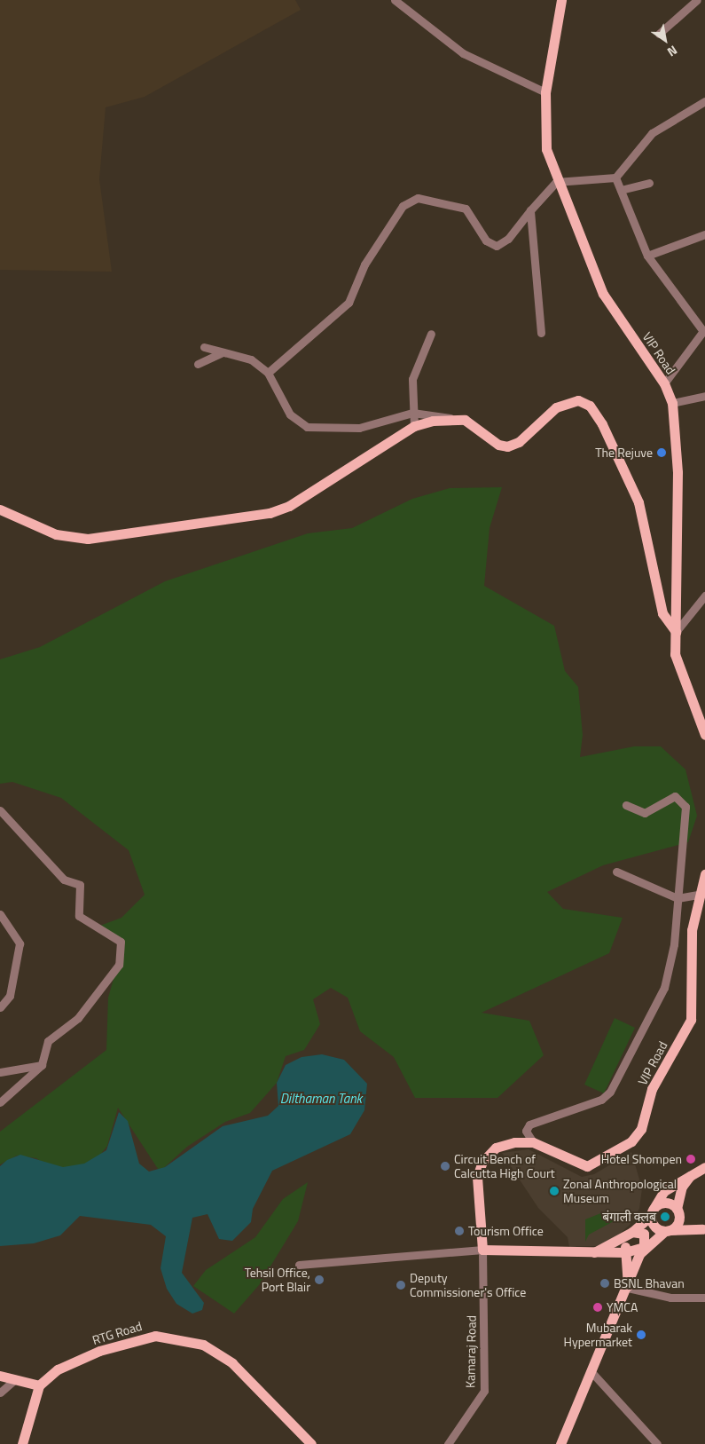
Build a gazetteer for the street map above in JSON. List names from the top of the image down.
{
  "streets": {
    "main road": ["VIP Road", "RTG Road"],
    "street": ["Kamaraj Road"]
  },
  "water": ["Dilthaman Tank"],
  "places": [
    "The Rejuve",
    "Hotel Shompen",
    "Circuit Bench of Calcutta High Court",
    "Zonal Anthropological Museum",
    "बंगाली क्लब",
    "Tourism Office",
    "Tehsil Office, Port Blair",
    "BSNL Bhavan",
    "Deputy Commissioner's Office",
    "YMCA",
    "Mubarak Hypermarket"
  ],
  "north": "bottom right"
}
